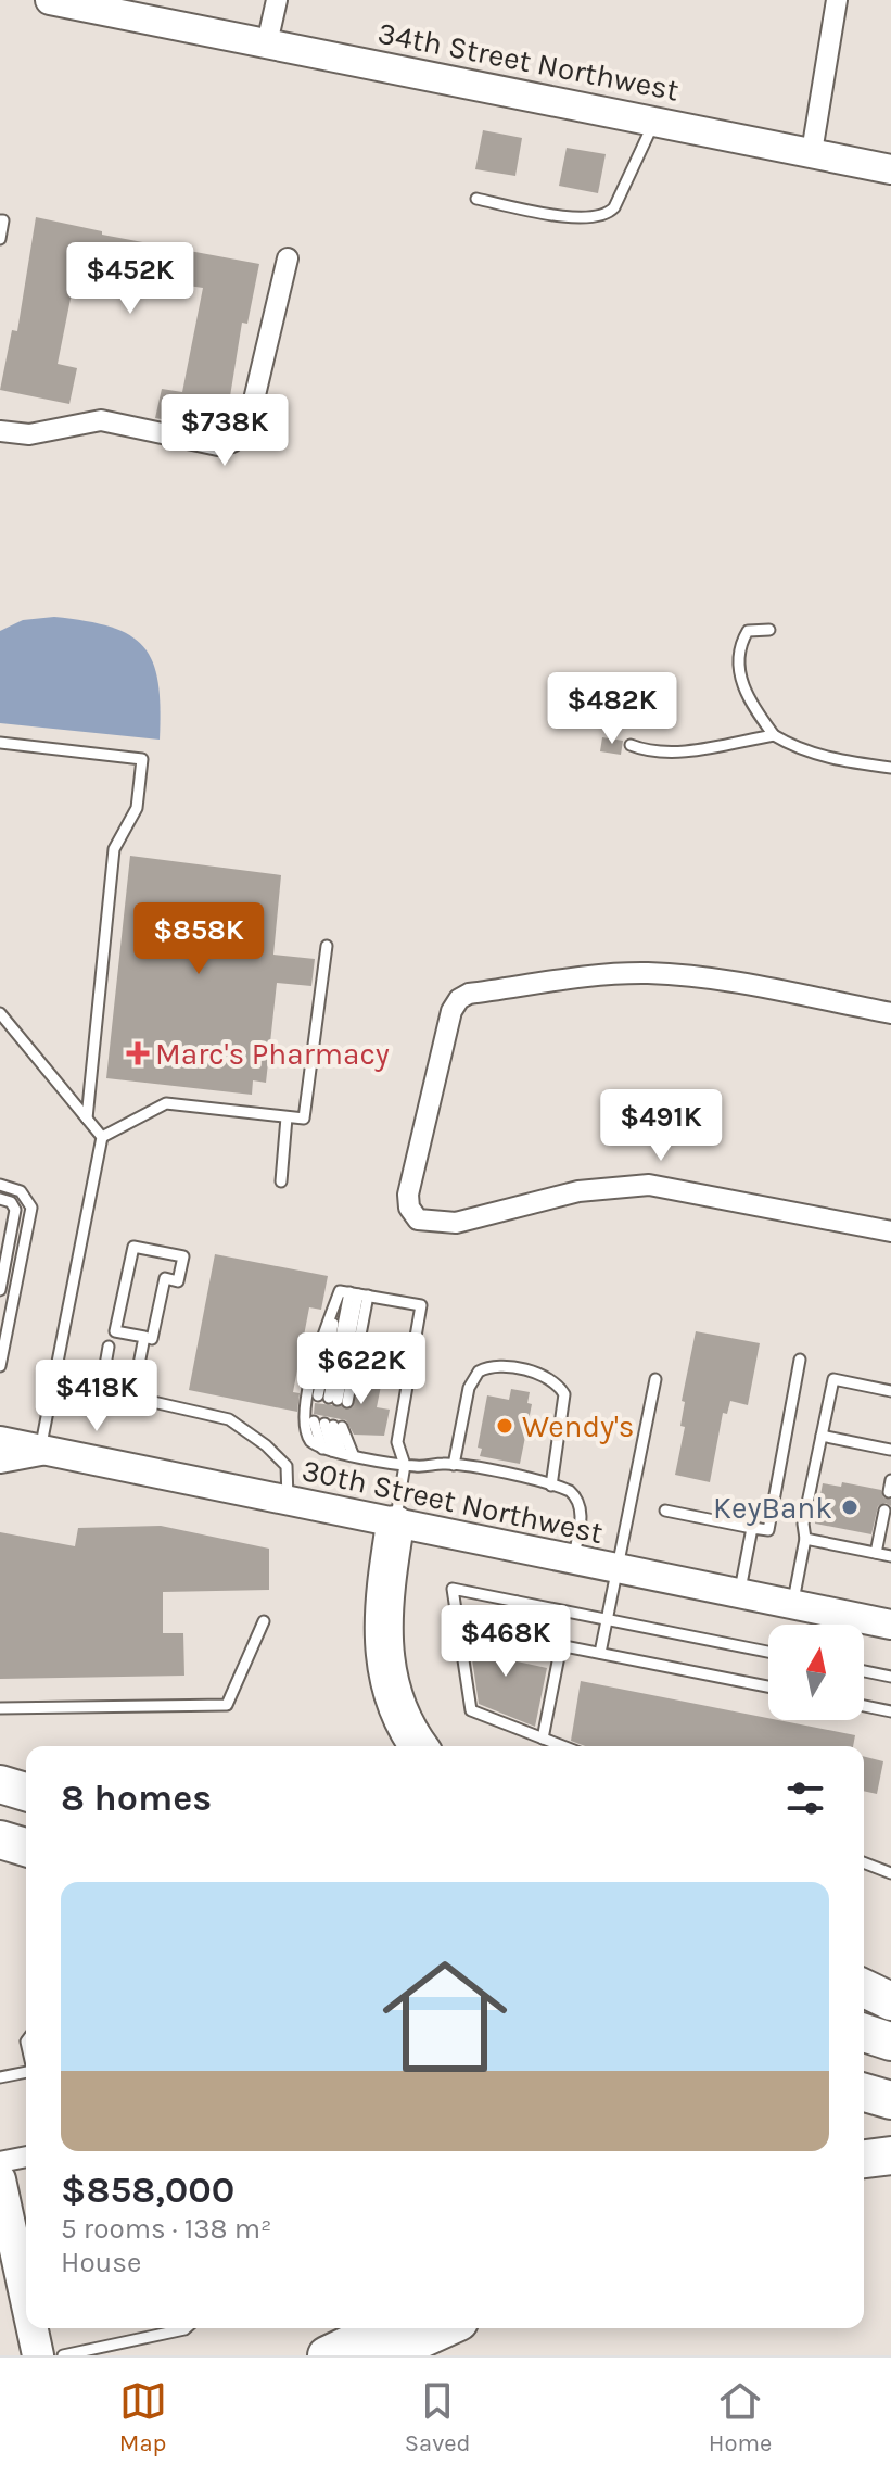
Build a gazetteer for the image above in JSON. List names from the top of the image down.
{
  "streets": {
    "main road": ["34th Street Northwest", "30th Street Northwest"]
  },
  "places": {
    "health": ["Marc's Pharmacy"],
    "other": ["Wendy's", "KeyBank"]
  },
  "north": "top",
  "page": {
    "price": [
      "$452K",
      "$738K",
      "$482K",
      "$858K",
      "$491K",
      "$622K",
      "$418K",
      "$468K"
    ],
    "heading": "8 homes",
    "list": [
      {
        "name": "$858,000",
        "note": "5 rooms · 138 m² · House"
      }
    ],
    "tabs": ["Map", "Saved", "Home"]
  }
}
